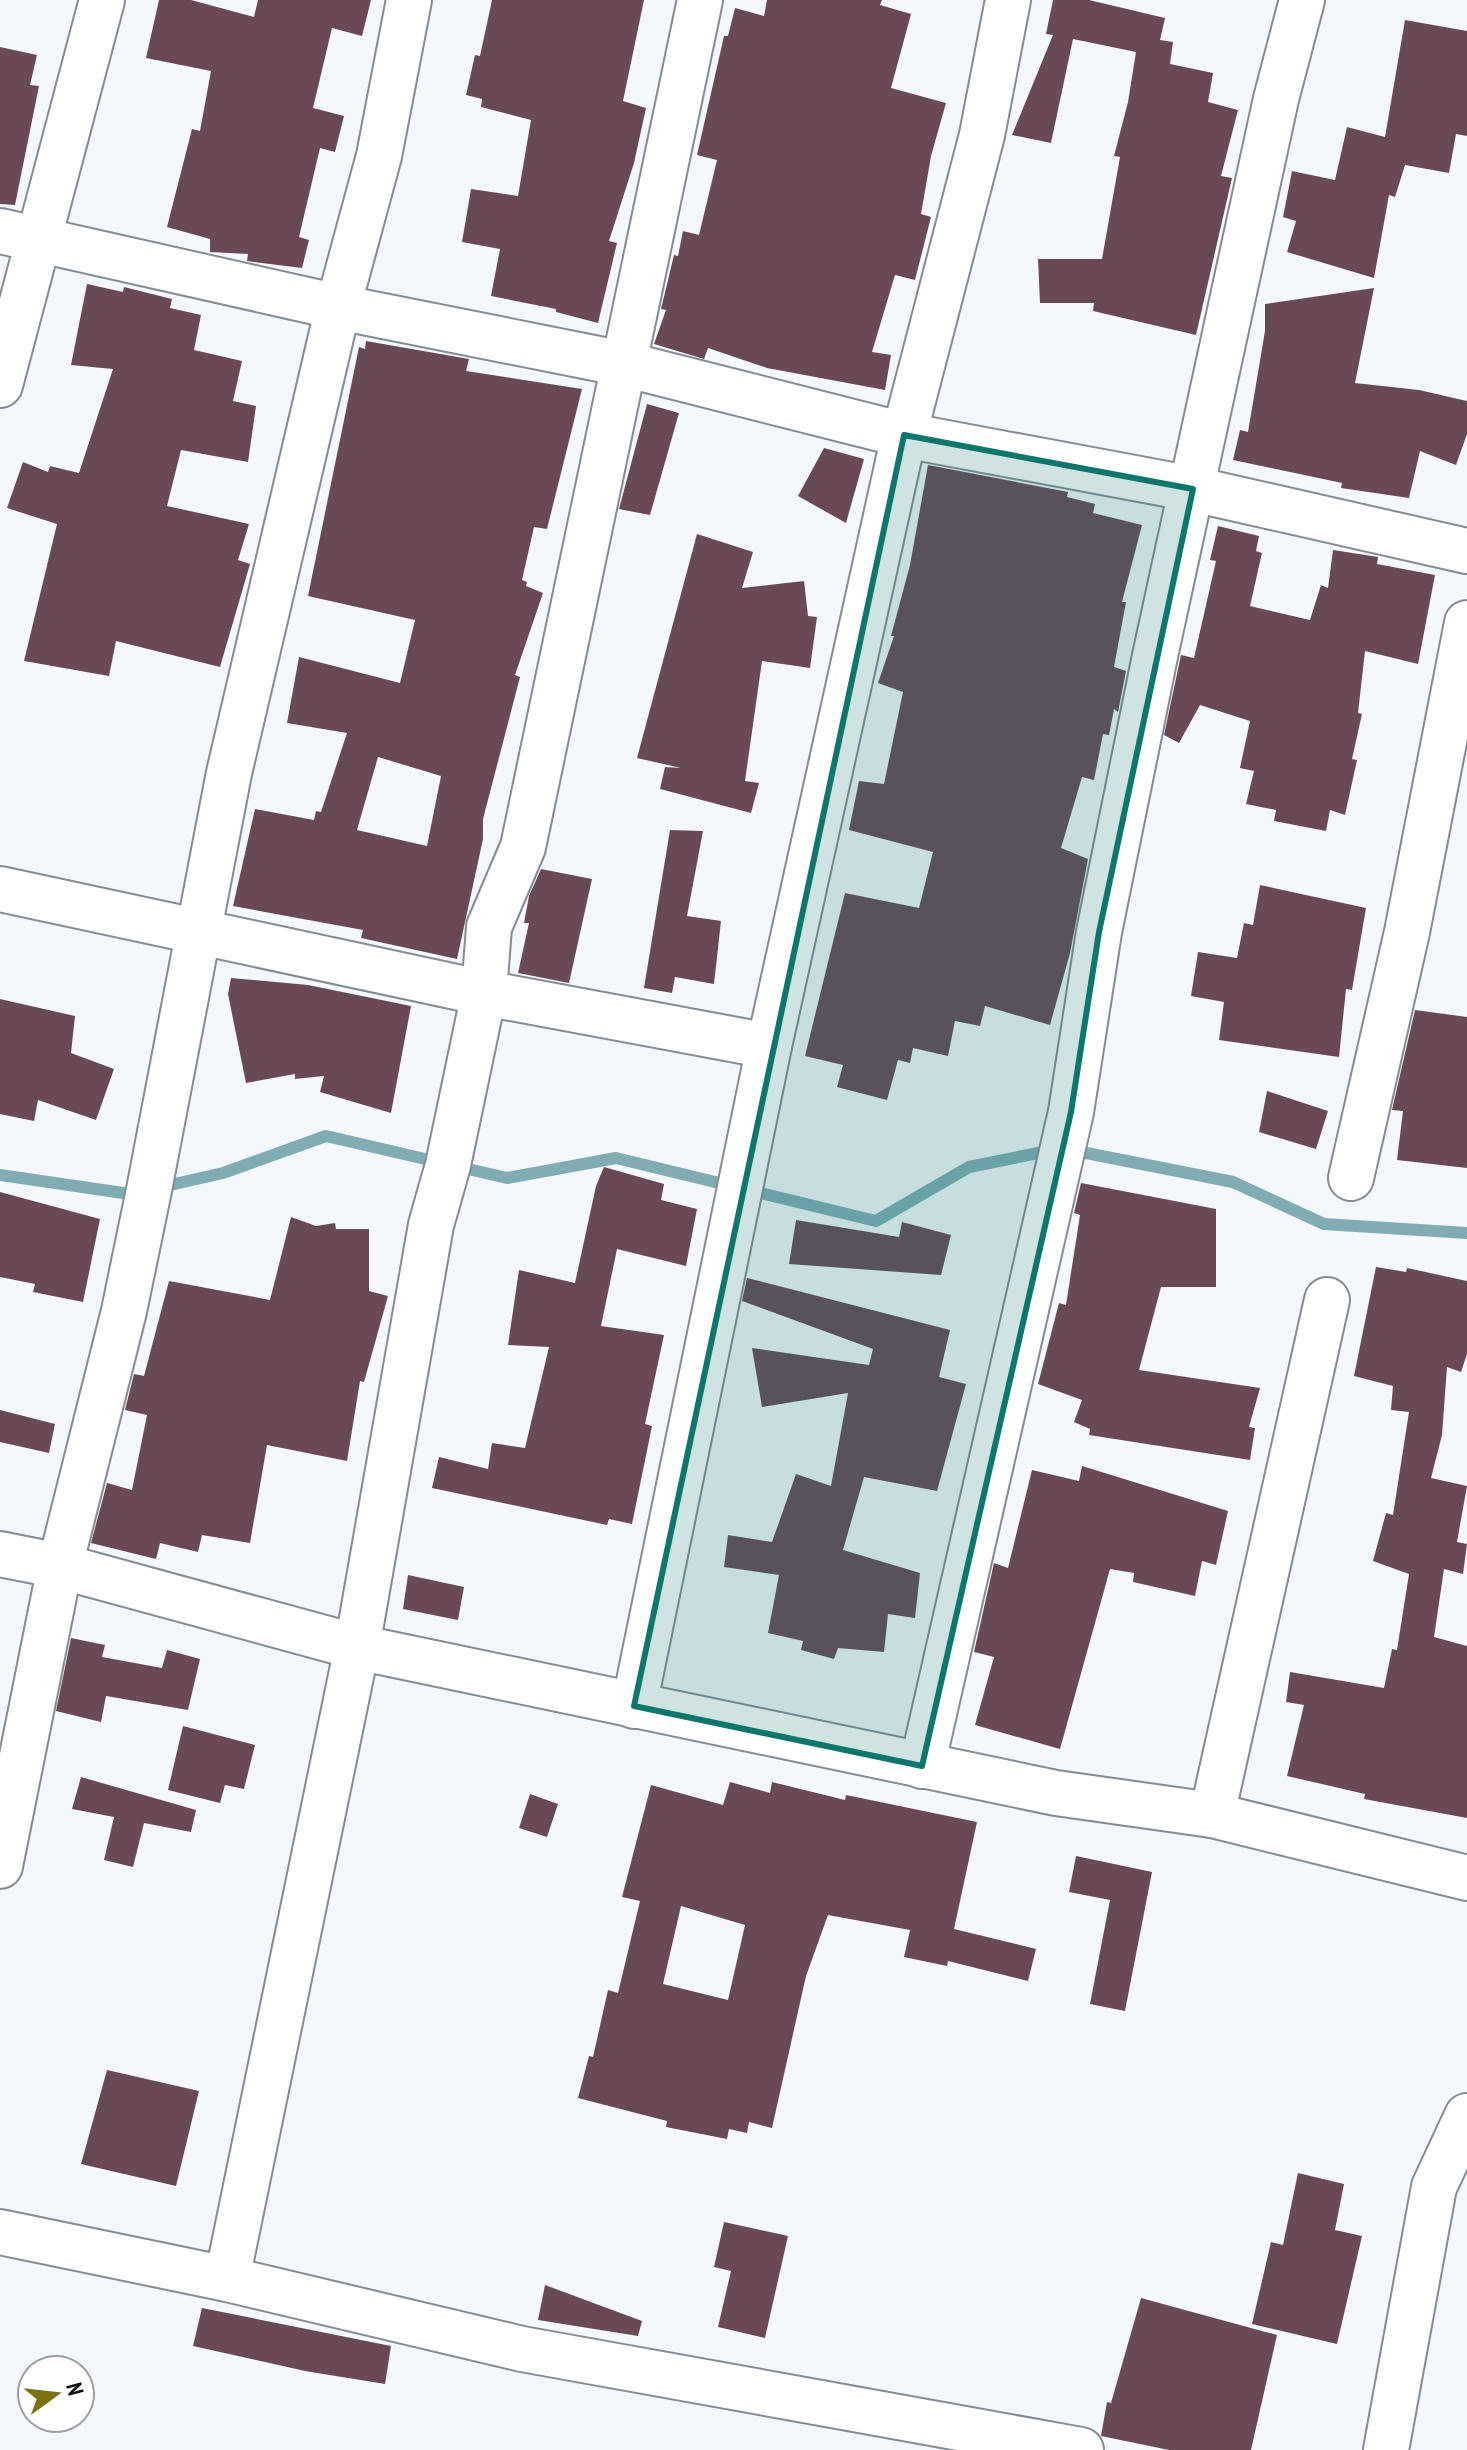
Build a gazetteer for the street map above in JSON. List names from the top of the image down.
{
  "north": "right"
}
